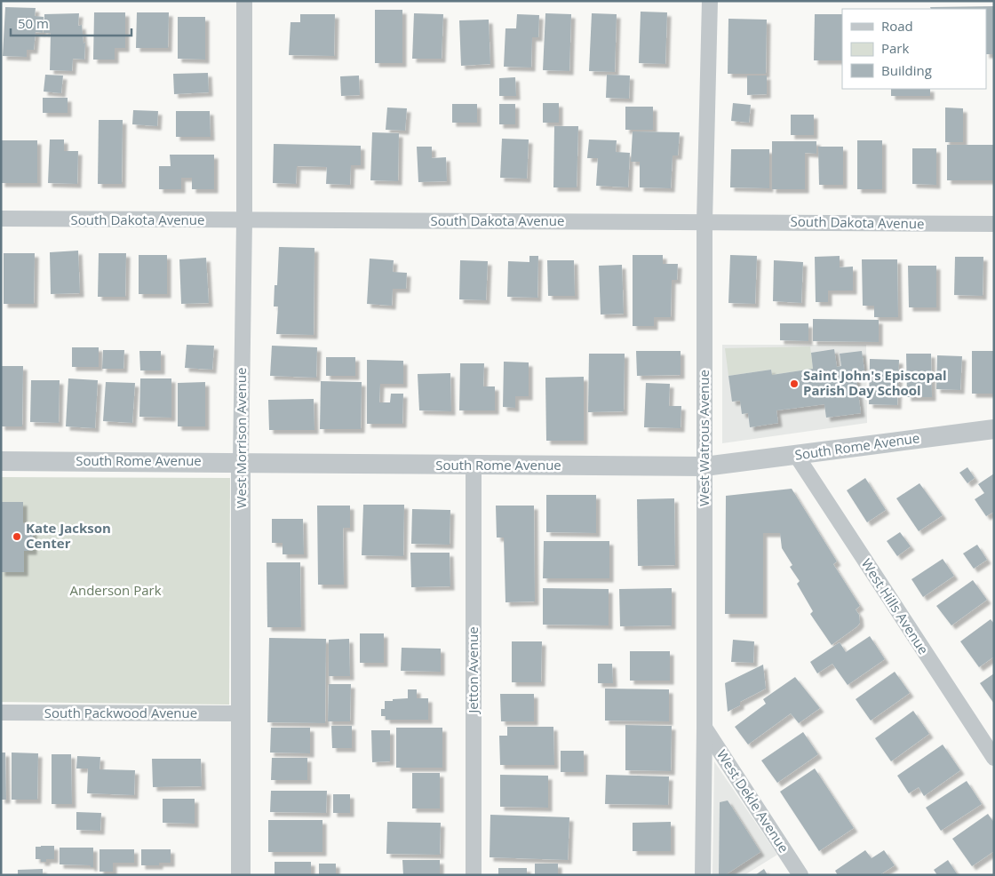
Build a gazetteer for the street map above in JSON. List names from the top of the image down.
{
  "streets": {
    "street": [
      "South Dakota Avenue",
      "West Morrison Avenue",
      "West Watrous Avenue",
      "South Rome Avenue",
      "West Hills Avenue",
      "Jetton Avenue",
      "South Packwood Avenue",
      "West Dekle Avenue"
    ]
  },
  "crossings": [
    ["South Dakota Avenue", "West Morrison Avenue"],
    ["South Dakota Avenue", "West Watrous Avenue"],
    ["West Morrison Avenue", "South Rome Avenue"],
    ["West Morrison Avenue", "South Packwood Avenue"],
    ["West Watrous Avenue", "South Rome Avenue"],
    ["West Watrous Avenue", "West Dekle Avenue"],
    ["South Rome Avenue", "West Hills Avenue"],
    ["South Rome Avenue", "Jetton Avenue"]
  ],
  "parks": ["Anderson Park"],
  "places": ["Saint John's Episcopal Parish Day School", "Kate Jackson Center"],
  "legend": ["Road", "Park", "Building"],
  "scale_bar": "50 m"
}
